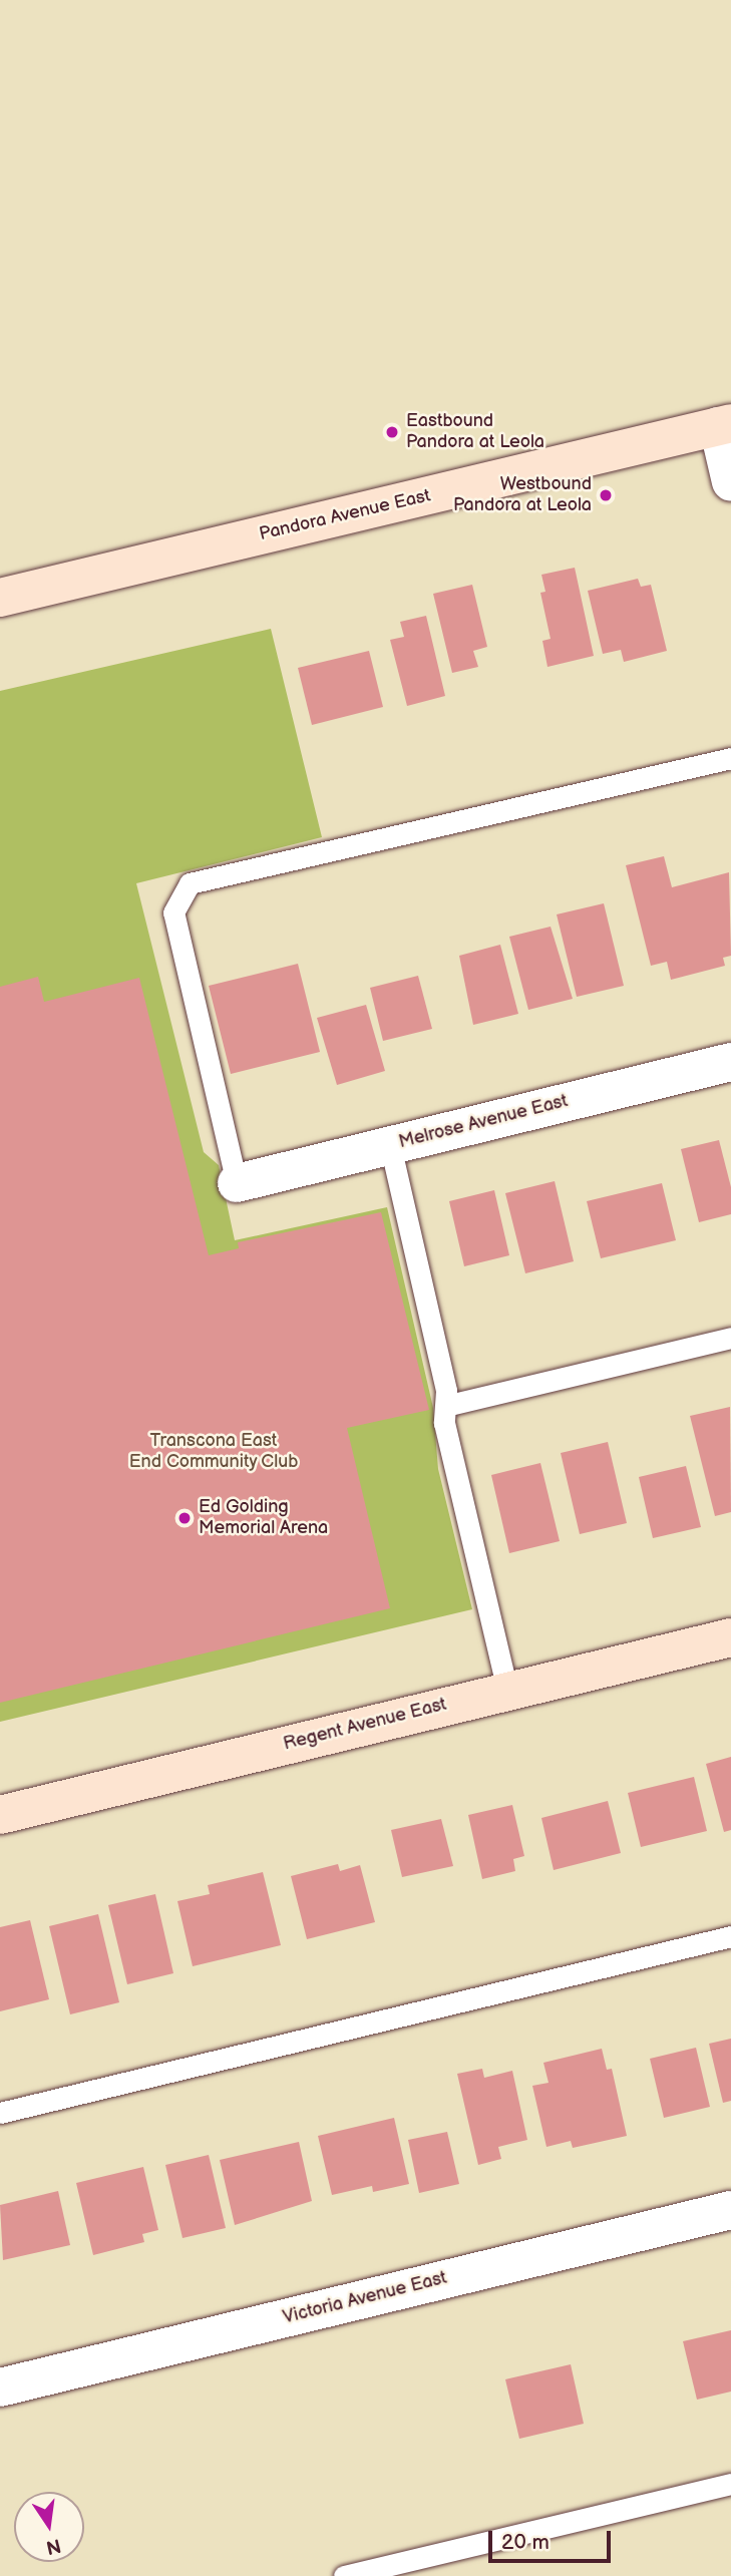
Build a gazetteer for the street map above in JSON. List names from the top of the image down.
{
  "streets": {
    "street": [
      "Pandora Avenue East",
      "Melrose Avenue East",
      "Regent Avenue East",
      "Victoria Avenue East"
    ]
  },
  "parks": ["Transcona East End Community Club"],
  "places": ["Eastbound Pandora at Leola", "Westbound Pandora at Leola", "Ed Golding Memorial Arena"],
  "scale_bar": "20 m",
  "north": "bottom"
}
